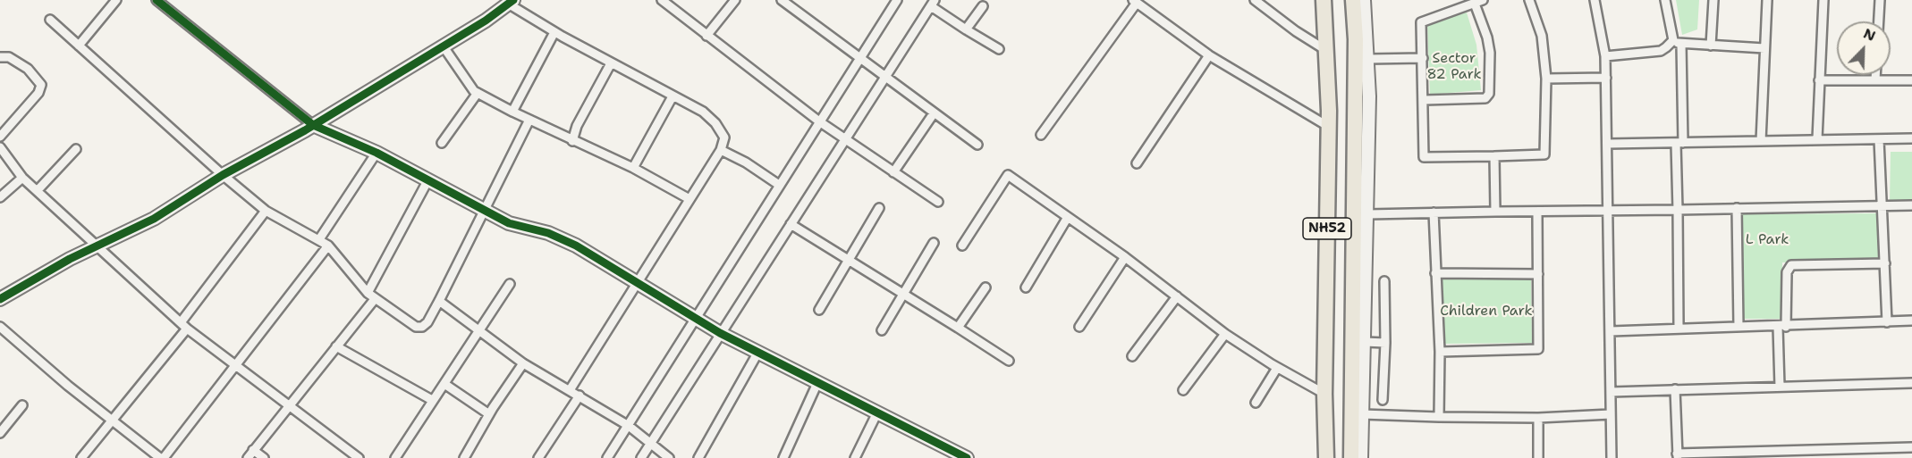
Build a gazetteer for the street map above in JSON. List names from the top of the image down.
{
  "streets": {
    "highway": ["NH52"]
  },
  "parks": ["Sector 82 Park", "L Park", "Children Park"],
  "north": "top right"
}
